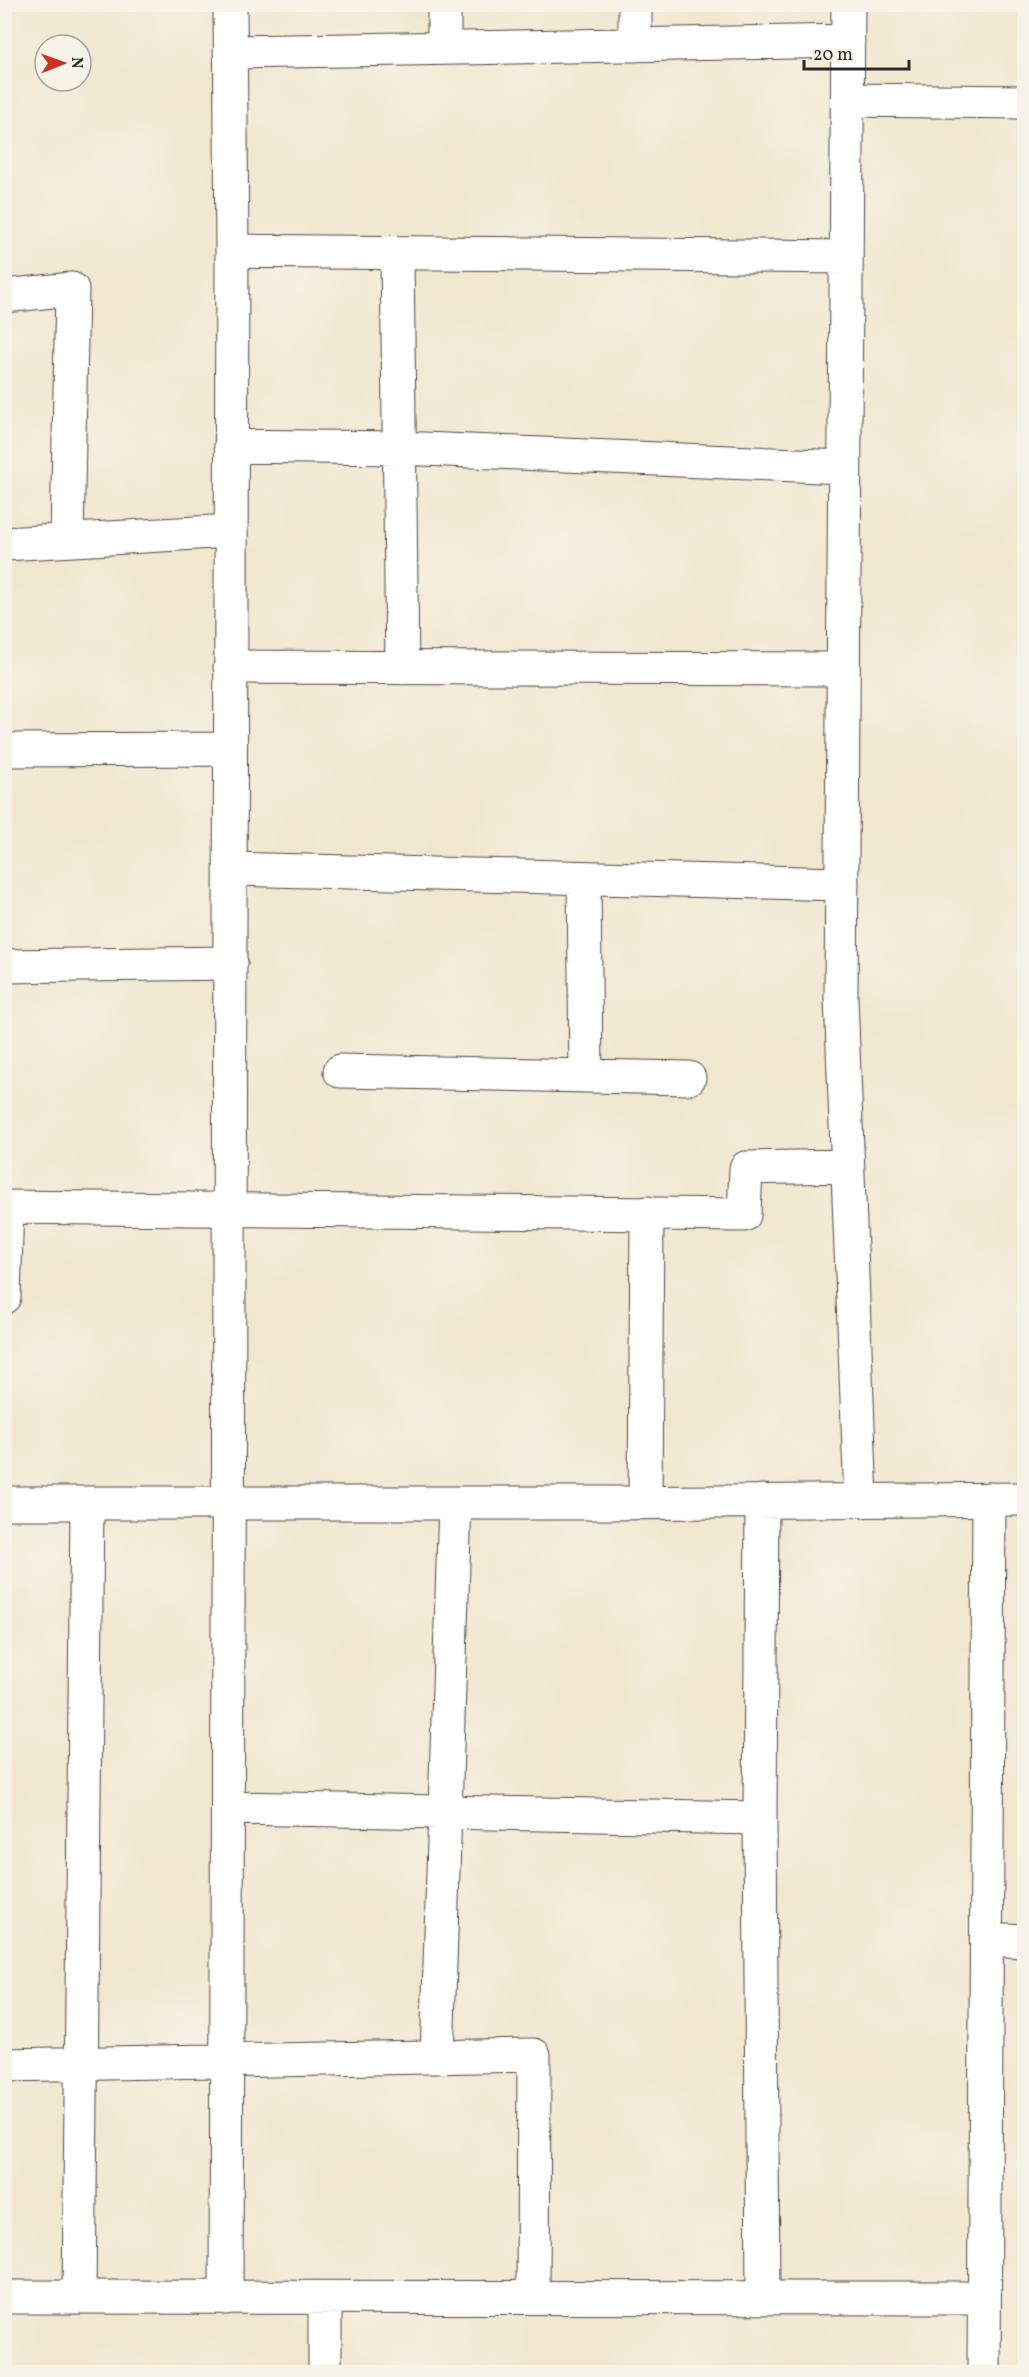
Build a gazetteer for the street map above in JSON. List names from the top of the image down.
{
  "scale_bar": "20 m",
  "north": "right"
}
